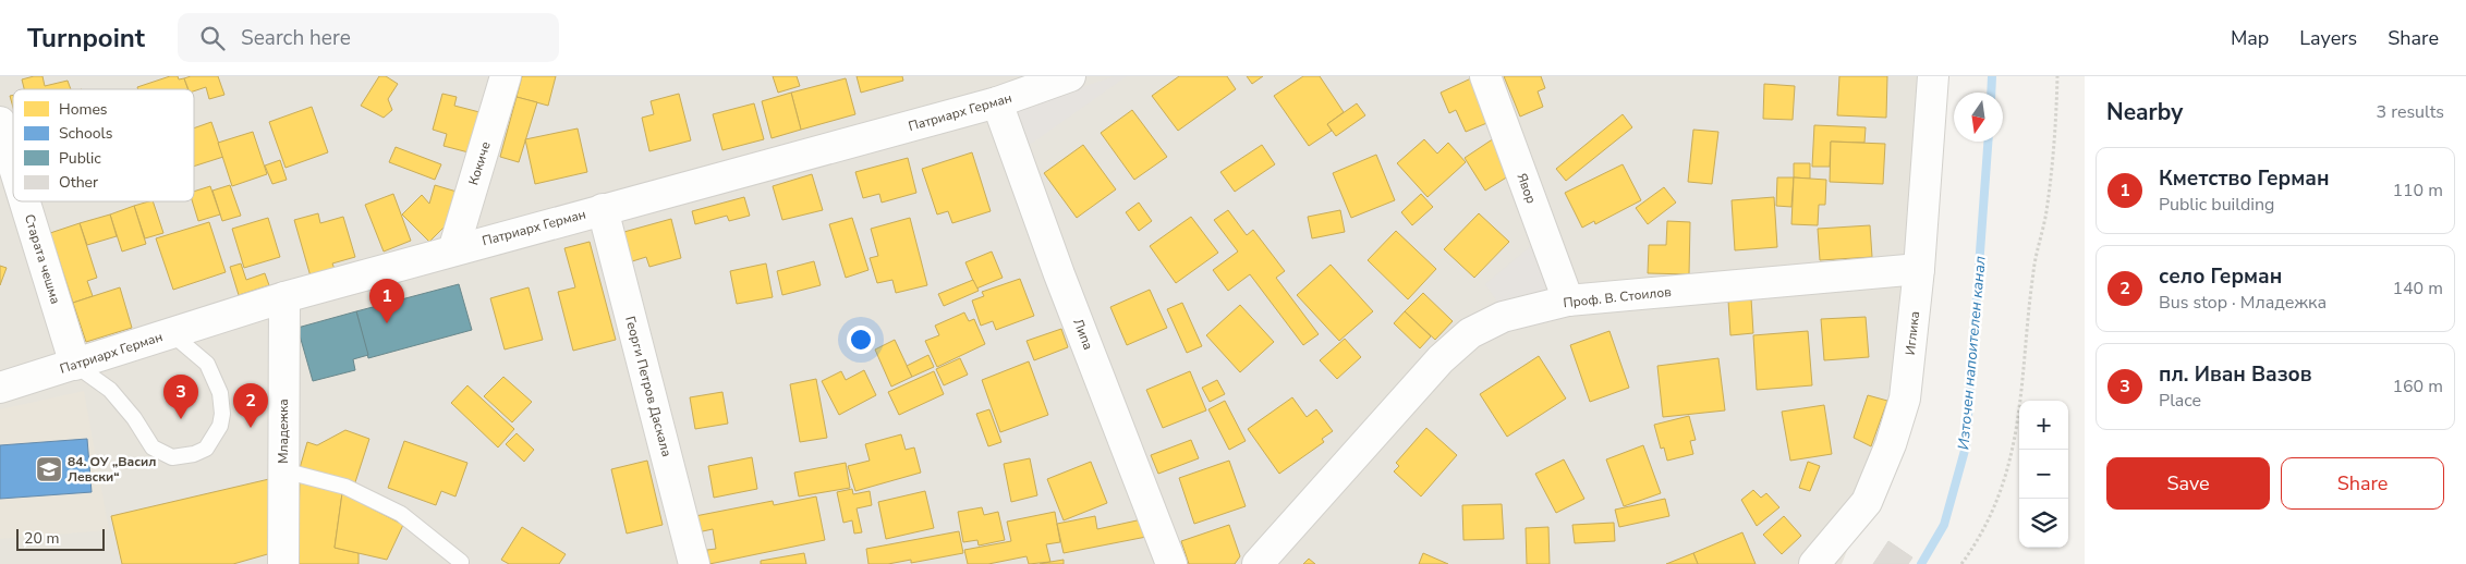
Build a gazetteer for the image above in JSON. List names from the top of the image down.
{
  "streets": {
    "street": [
      "Патриарх Герман",
      "Кокиче",
      "Явор",
      "Старата чешма",
      "Проф. В. Стоилов",
      "Иглика",
      "Липа",
      "Георги Петров Даскала",
      "Младежка"
    ]
  },
  "crossings": [
    ["Патриарх Герман", "Кокиче"],
    ["Патриарх Герман", "Старата чешма"],
    ["Патриарх Герман", "Липа"],
    ["Патриарх Герман", "Георги Петров Даскала"],
    ["Патриарх Герман", "Младежка"],
    ["Явор", "Проф. В. Стоилов"],
    ["Проф. В. Стоилов", "Иглика"]
  ],
  "water": ["Източен напоителен канал"],
  "places": {
    "school or university": ["84. ОУ „Васил Левски“"]
  },
  "legend": [
    "Homes",
    "Schools",
    "Public",
    "Other"
  ],
  "scale_bar": "20 m",
  "north": "bottom",
  "page": {
    "header": "Turnpoint",
    "search": "Search here",
    "nav": ["Map", "Layers", "Share"],
    "heading": ["Nearby", "3 results"],
    "list": [
      {
        "mark": "1",
        "name": "Кметство Герман",
        "note": "Public building",
        "value": "110 m"
      },
      {
        "mark": "2",
        "name": "село Герман",
        "note": "Bus stop · Младежка",
        "value": "140 m"
      },
      {
        "mark": "3",
        "name": "пл. Иван Вазов",
        "note": "Place",
        "value": "160 m"
      }
    ],
    "pins": ["1", "3", "2"],
    "map_buttons": ["+", "−"],
    "buttons": ["Save", "Share"],
    "scale": "20 m"
  }
}
